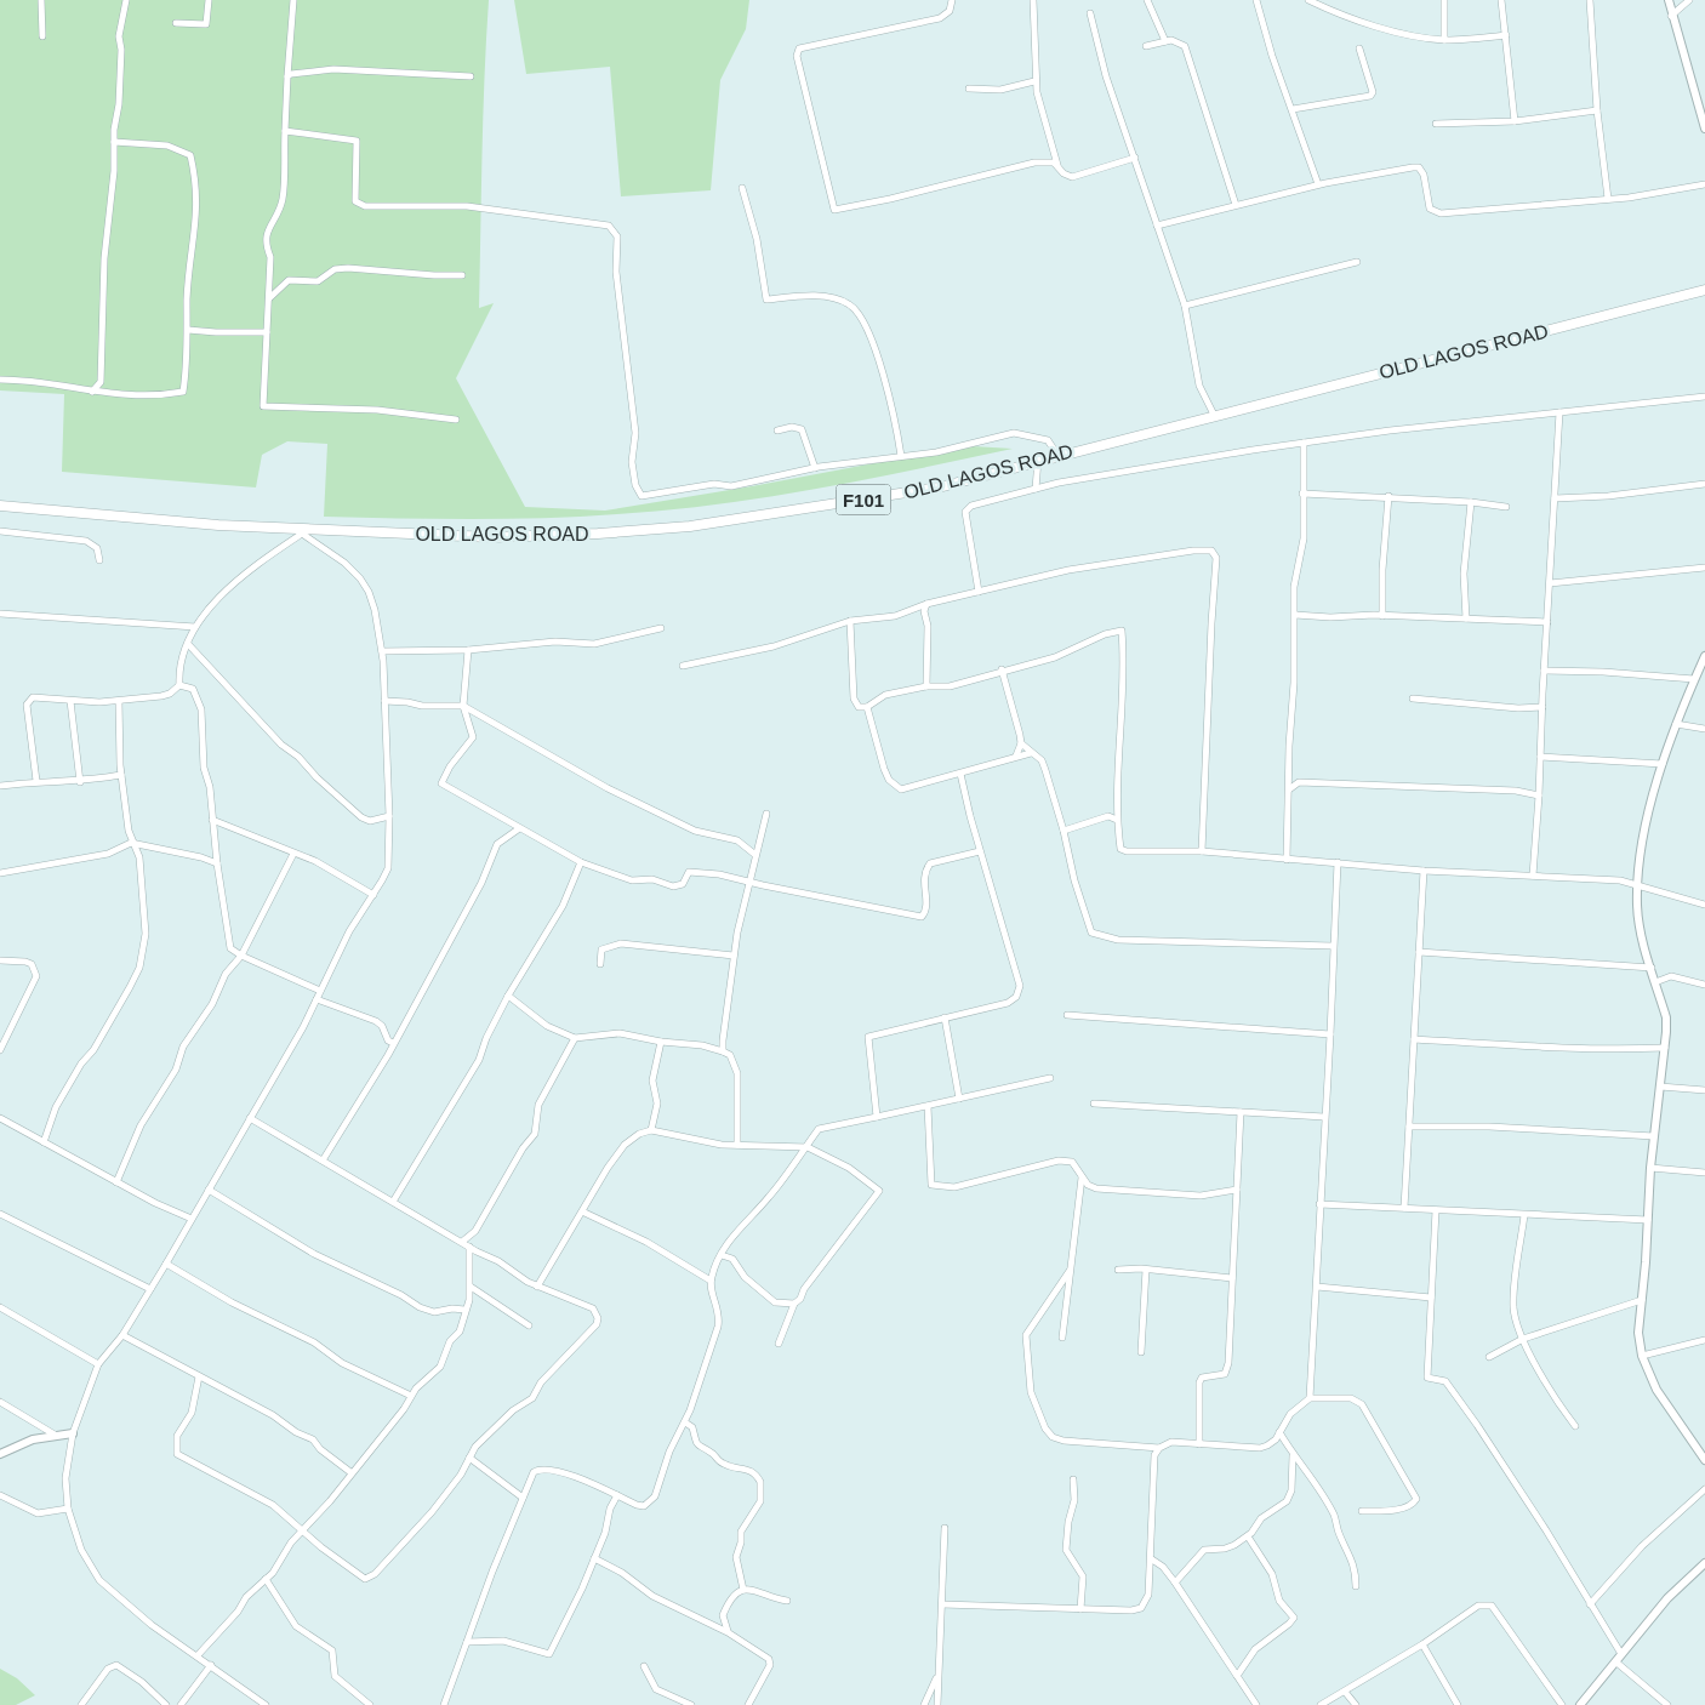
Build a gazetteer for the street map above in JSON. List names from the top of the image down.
{
  "streets": {
    "main road": ["OLD LAGOS ROAD", "F101"]
  }
}
